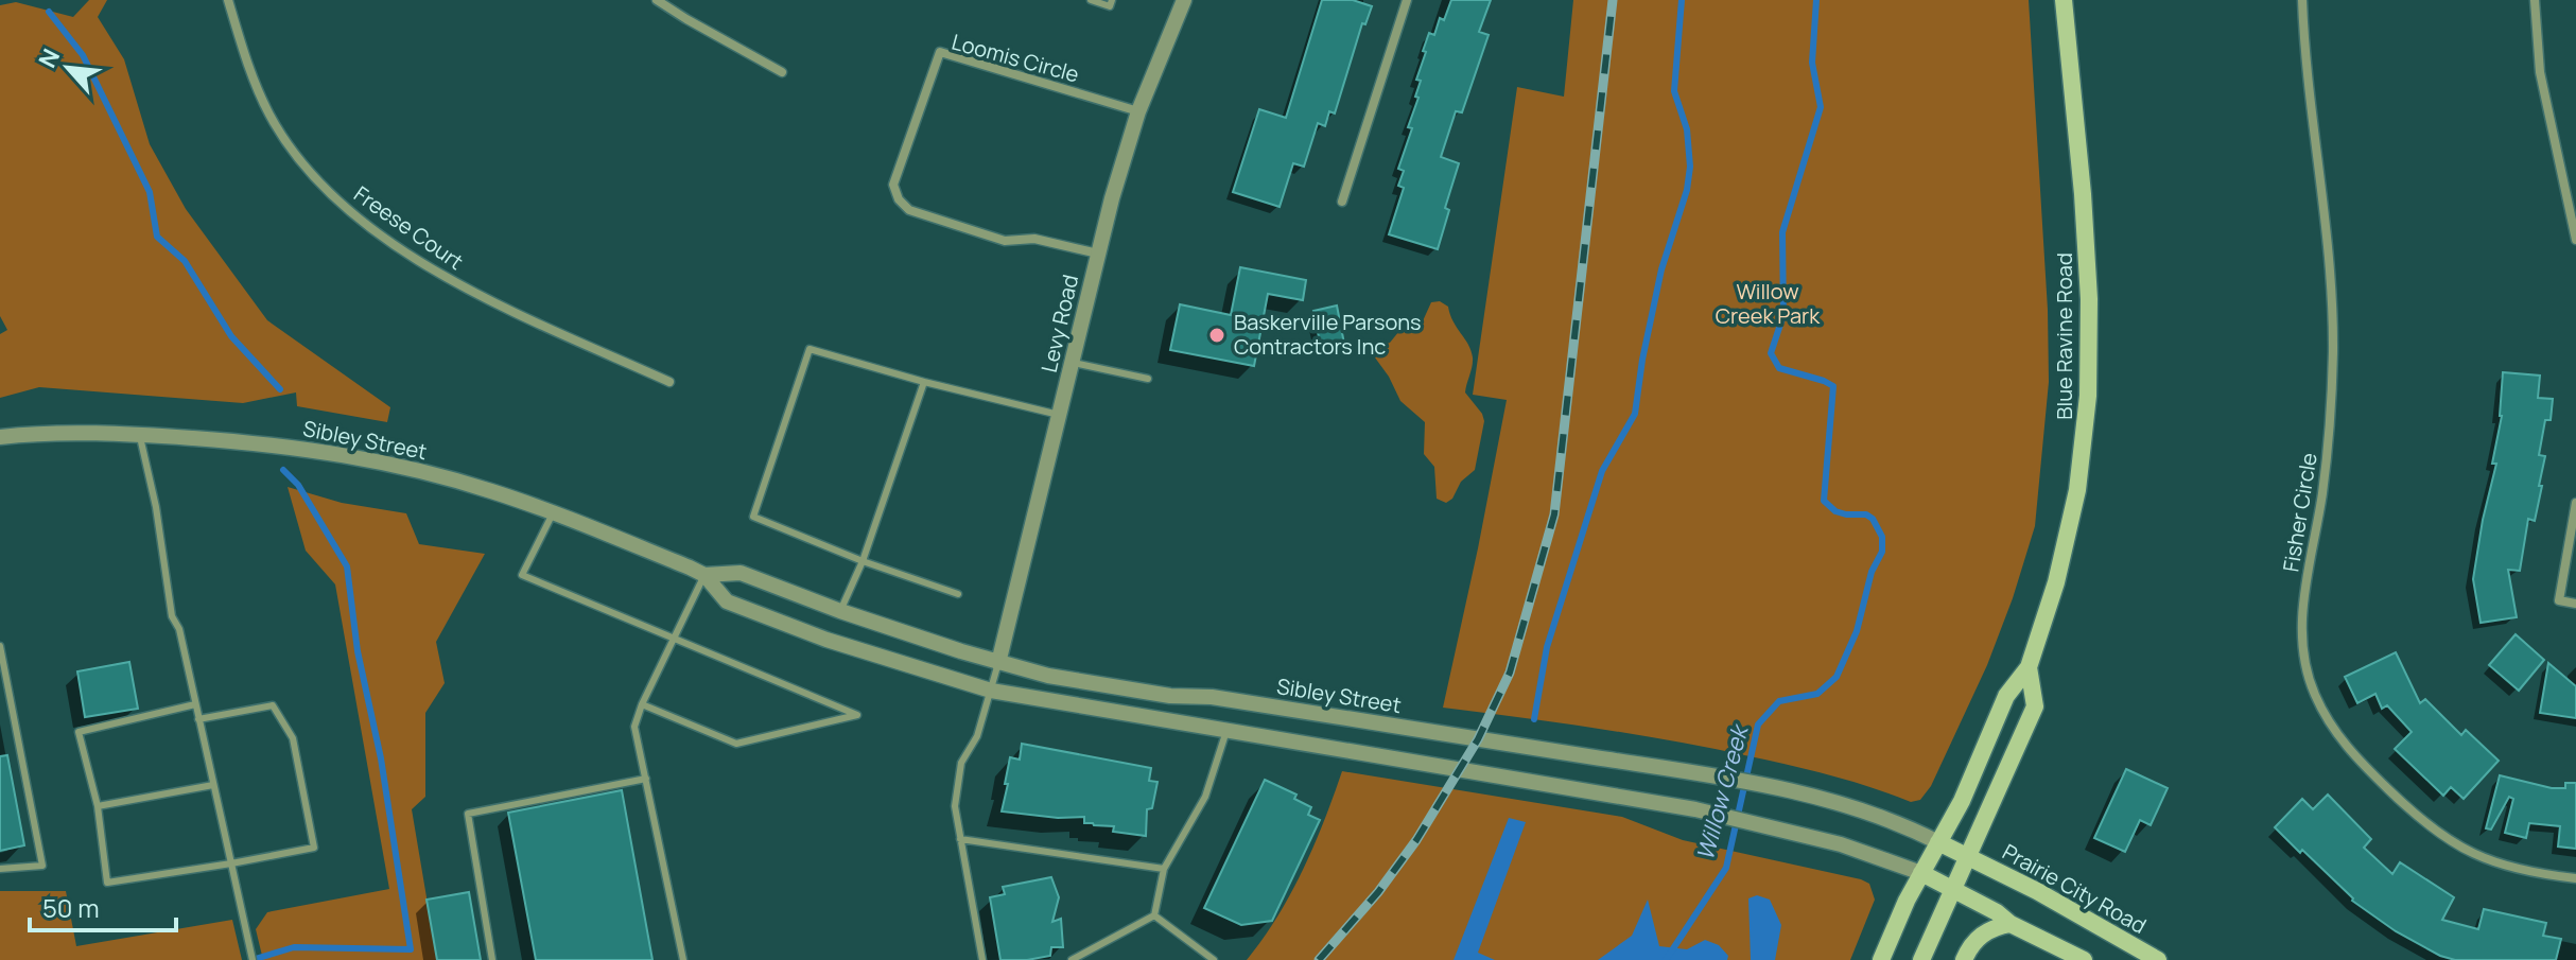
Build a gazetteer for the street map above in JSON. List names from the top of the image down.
{
  "streets": {
    "main road": ["Blue Ravine Road", "Sibley Street", "Prairie City Road"],
    "street": [
      "Loomis Circle",
      "Freese Court",
      "Levy Road",
      "Fisher Circle"
    ]
  },
  "crossings": [
    ["Loomis Circle", "Levy Road"],
    ["Levy Road", "Sibley Street"],
    ["Blue Ravine Road", "Sibley Street"],
    ["Blue Ravine Road", "Prairie City Road"],
    ["Sibley Street", "Prairie City Road"]
  ],
  "water": ["Willow Creek"],
  "parks": ["Willow Creek Park"],
  "places": ["Baskerville Parsons Contractors Inc"],
  "scale_bar": "50 m",
  "north": "top left"
}
